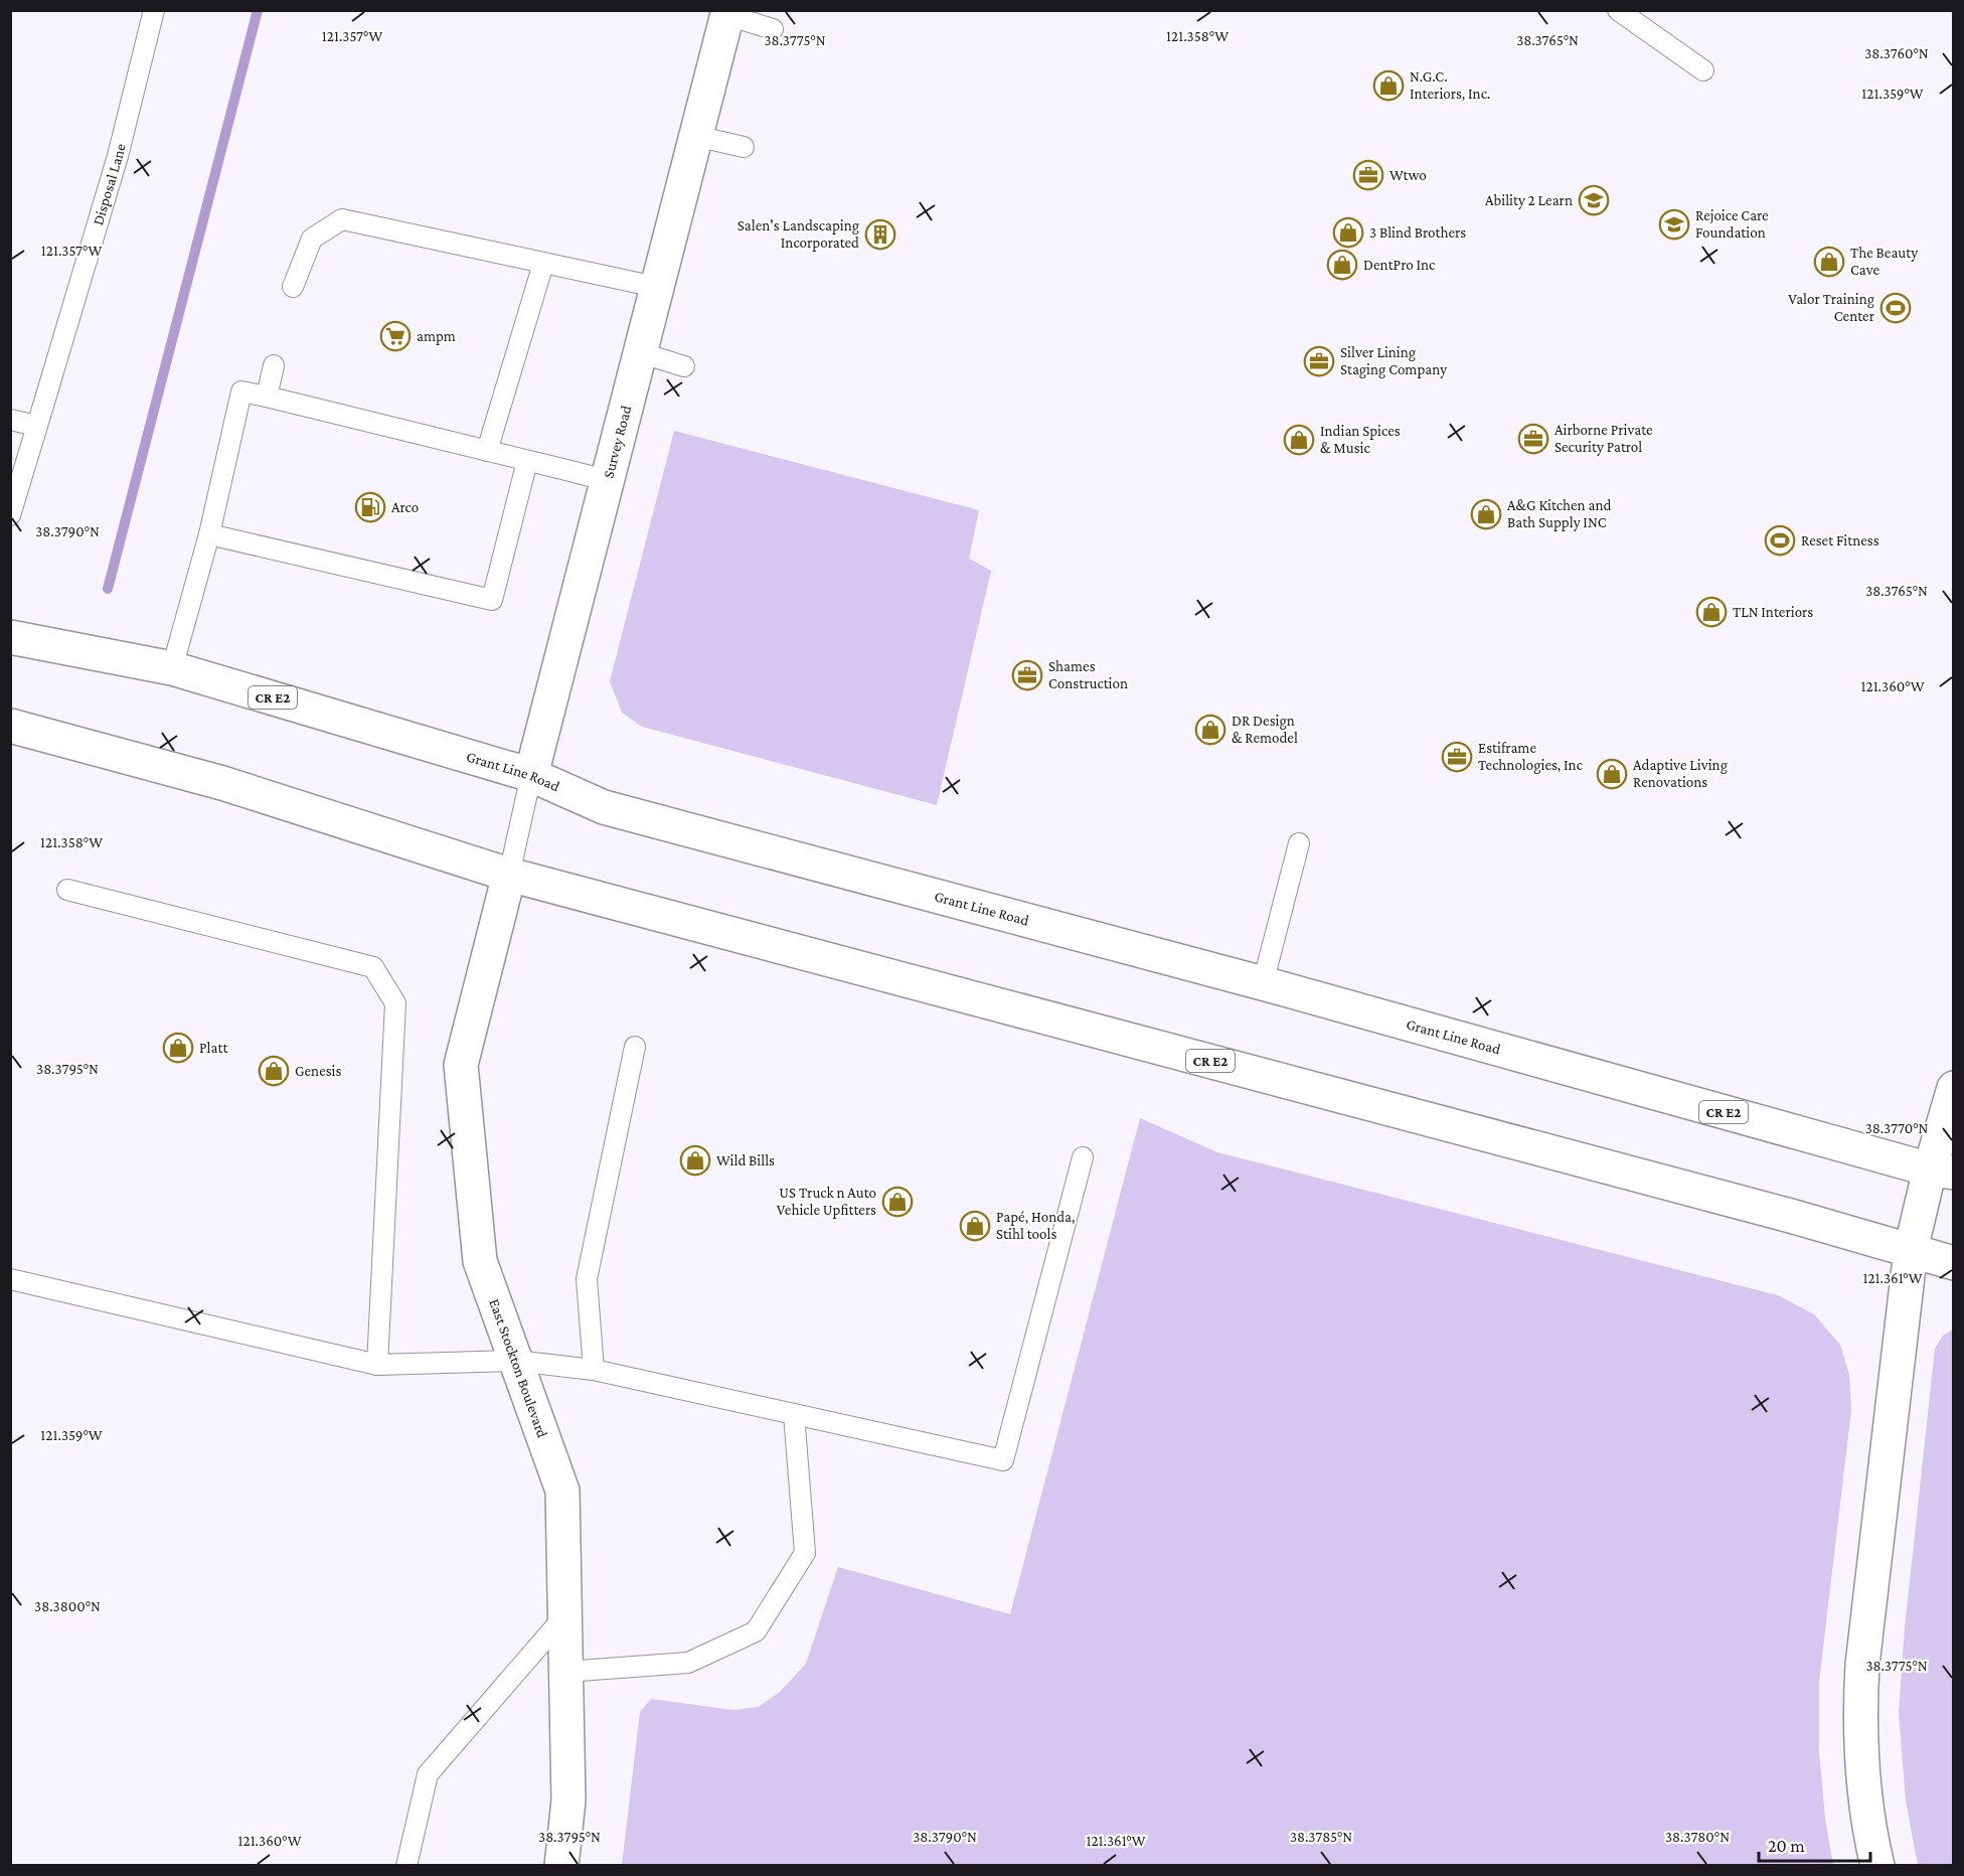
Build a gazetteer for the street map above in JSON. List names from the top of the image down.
{
  "streets": {
    "main road": [
      "Survey Road",
      "CR E2",
      "Grant Line Road",
      "East Stockton Boulevard"
    ],
    "lane": ["Disposal Lane"]
  },
  "crossings": [
    ["Survey Road", "CR E2"],
    ["Survey Road", "Grant Line Road"],
    ["Survey Road", "East Stockton Boulevard"],
    ["CR E2", "East Stockton Boulevard"]
  ],
  "places": {
    "shop": [
      "N.G.C. Interiors, Inc.",
      "3 Blind Brothers",
      "The Beauty Cave",
      "DentPro Inc",
      "Indian Spices & Music",
      "A&G Kitchen and Bath Supply INC",
      "TLN Interiors",
      "DR Design & Remodel",
      "Adaptive Living Renovations",
      "Platt",
      "Genesis",
      "Wild Bills",
      "US Truck n Auto Vehicle Upfitters",
      "Papé, Honda, Stihl tools"
    ],
    "office": [
      "Wtwo",
      "Silver Lining Staging Company",
      "Airborne Private Security Patrol",
      "Shames Construction",
      "Estiframe Technologies, Inc"
    ],
    "school or university": ["Ability 2 Learn", "Rejoice Care Foundation"],
    "building": ["Salen's Landscaping Incorporated"],
    "sports": ["Valor Training Center", "Reset Fitness"],
    "supermarket": ["ampm"],
    "fuel station": ["Arco"]
  },
  "scale_bar": "20 m",
  "coordinates": [
    "121.357°W",
    "121.358°W",
    "38.3775°N",
    "38.3765°N",
    "38.3760°N",
    "121.359°W",
    "38.3790°N",
    "121.360°W",
    "38.3795°N",
    "38.3770°N",
    "121.361°W",
    "38.3800°N",
    "38.3785°N",
    "38.3780°N"
  ]
}
